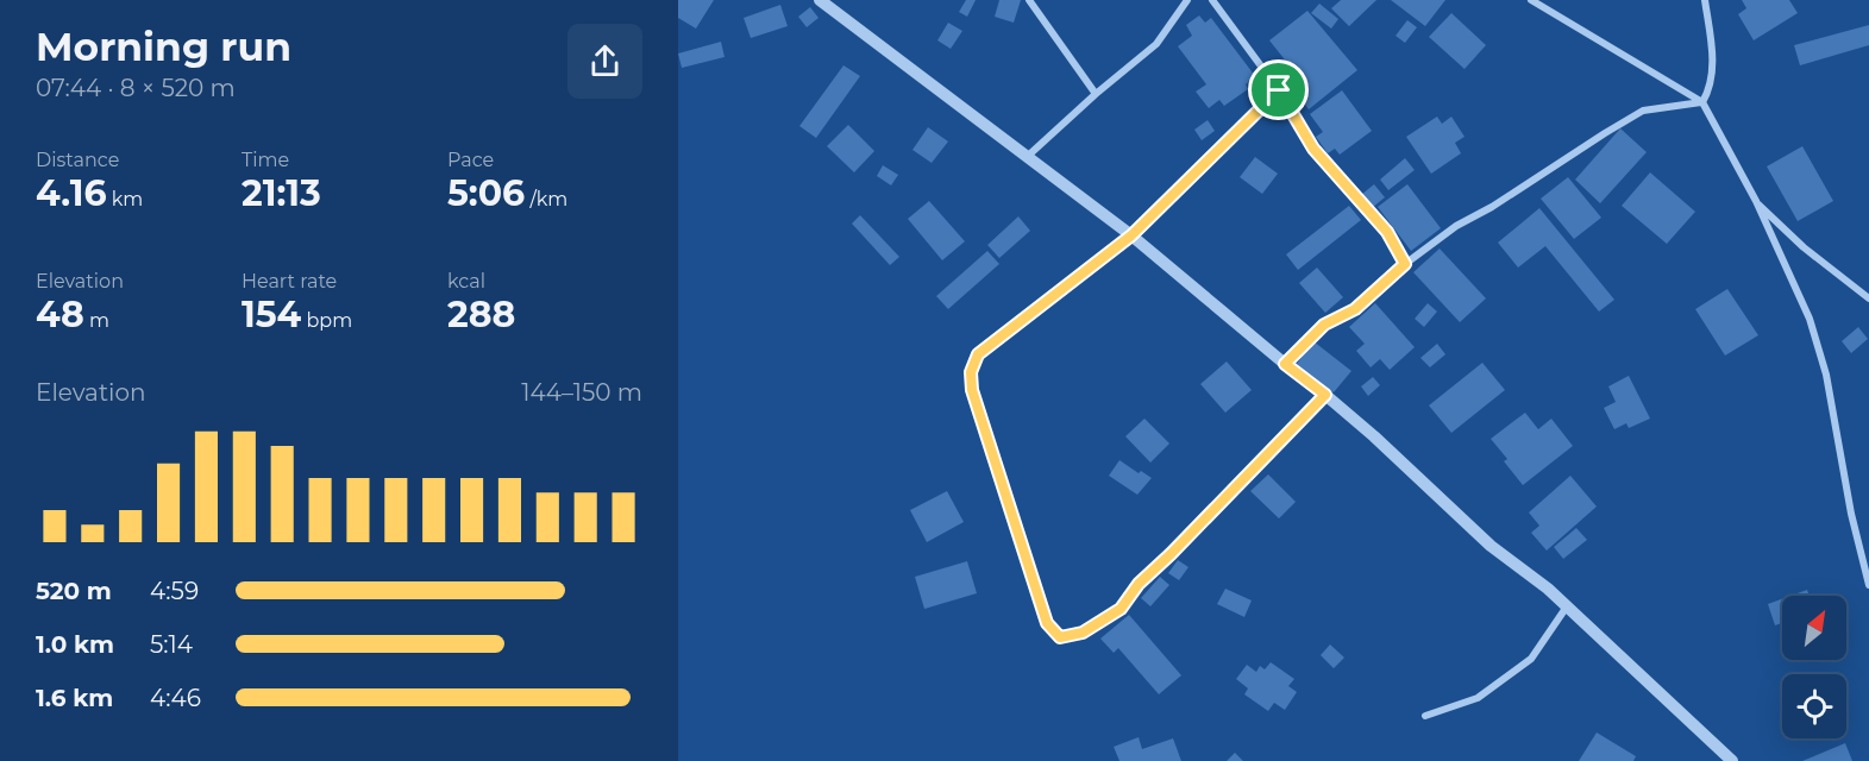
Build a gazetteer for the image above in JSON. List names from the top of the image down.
{
  "north": "top right",
  "page": {
    "heading": ["Morning run", "07:44 · 8 × 520 m"],
    "stats": [
      ["Distance", "4.16 km"],
      ["Time", "21:13"],
      ["Pace", "5:06 /km"],
      ["Elevation", "48 m"],
      ["Heart rate", "154 bpm"],
      ["kcal", "288"]
    ],
    "chart": ["Elevation", "144–150 m"],
    "list": [
      {
        "name": "520 m",
        "note": "4:59"
      },
      {
        "name": "1.0 km",
        "note": "5:14"
      },
      {
        "name": "1.6 km",
        "note": "4:46"
      }
    ]
  }
}
